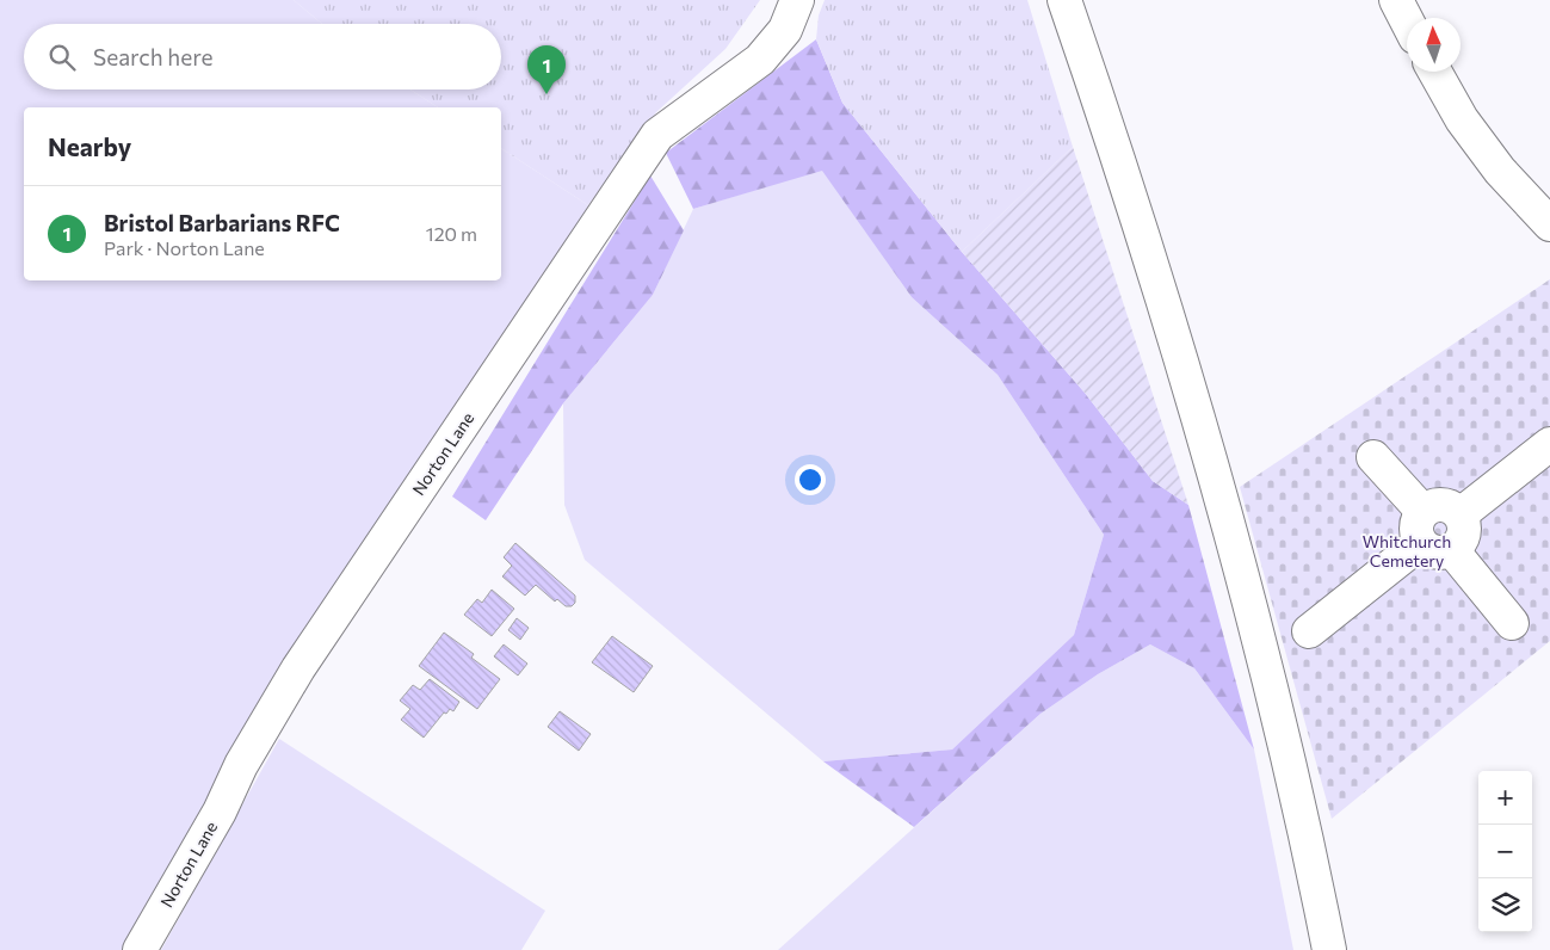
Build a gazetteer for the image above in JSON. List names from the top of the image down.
{
  "streets": {
    "main road": ["Norton Lane"]
  },
  "parks": ["Whitchurch Cemetery"],
  "north": "top",
  "page": {
    "search": "Search here",
    "pins": "1",
    "heading": "Nearby",
    "list": [
      {
        "mark": "1",
        "name": "Bristol Barbarians RFC",
        "note": "Park · Norton Lane",
        "value": "120 m"
      }
    ],
    "map_buttons": ["+", "−"]
  }
}
